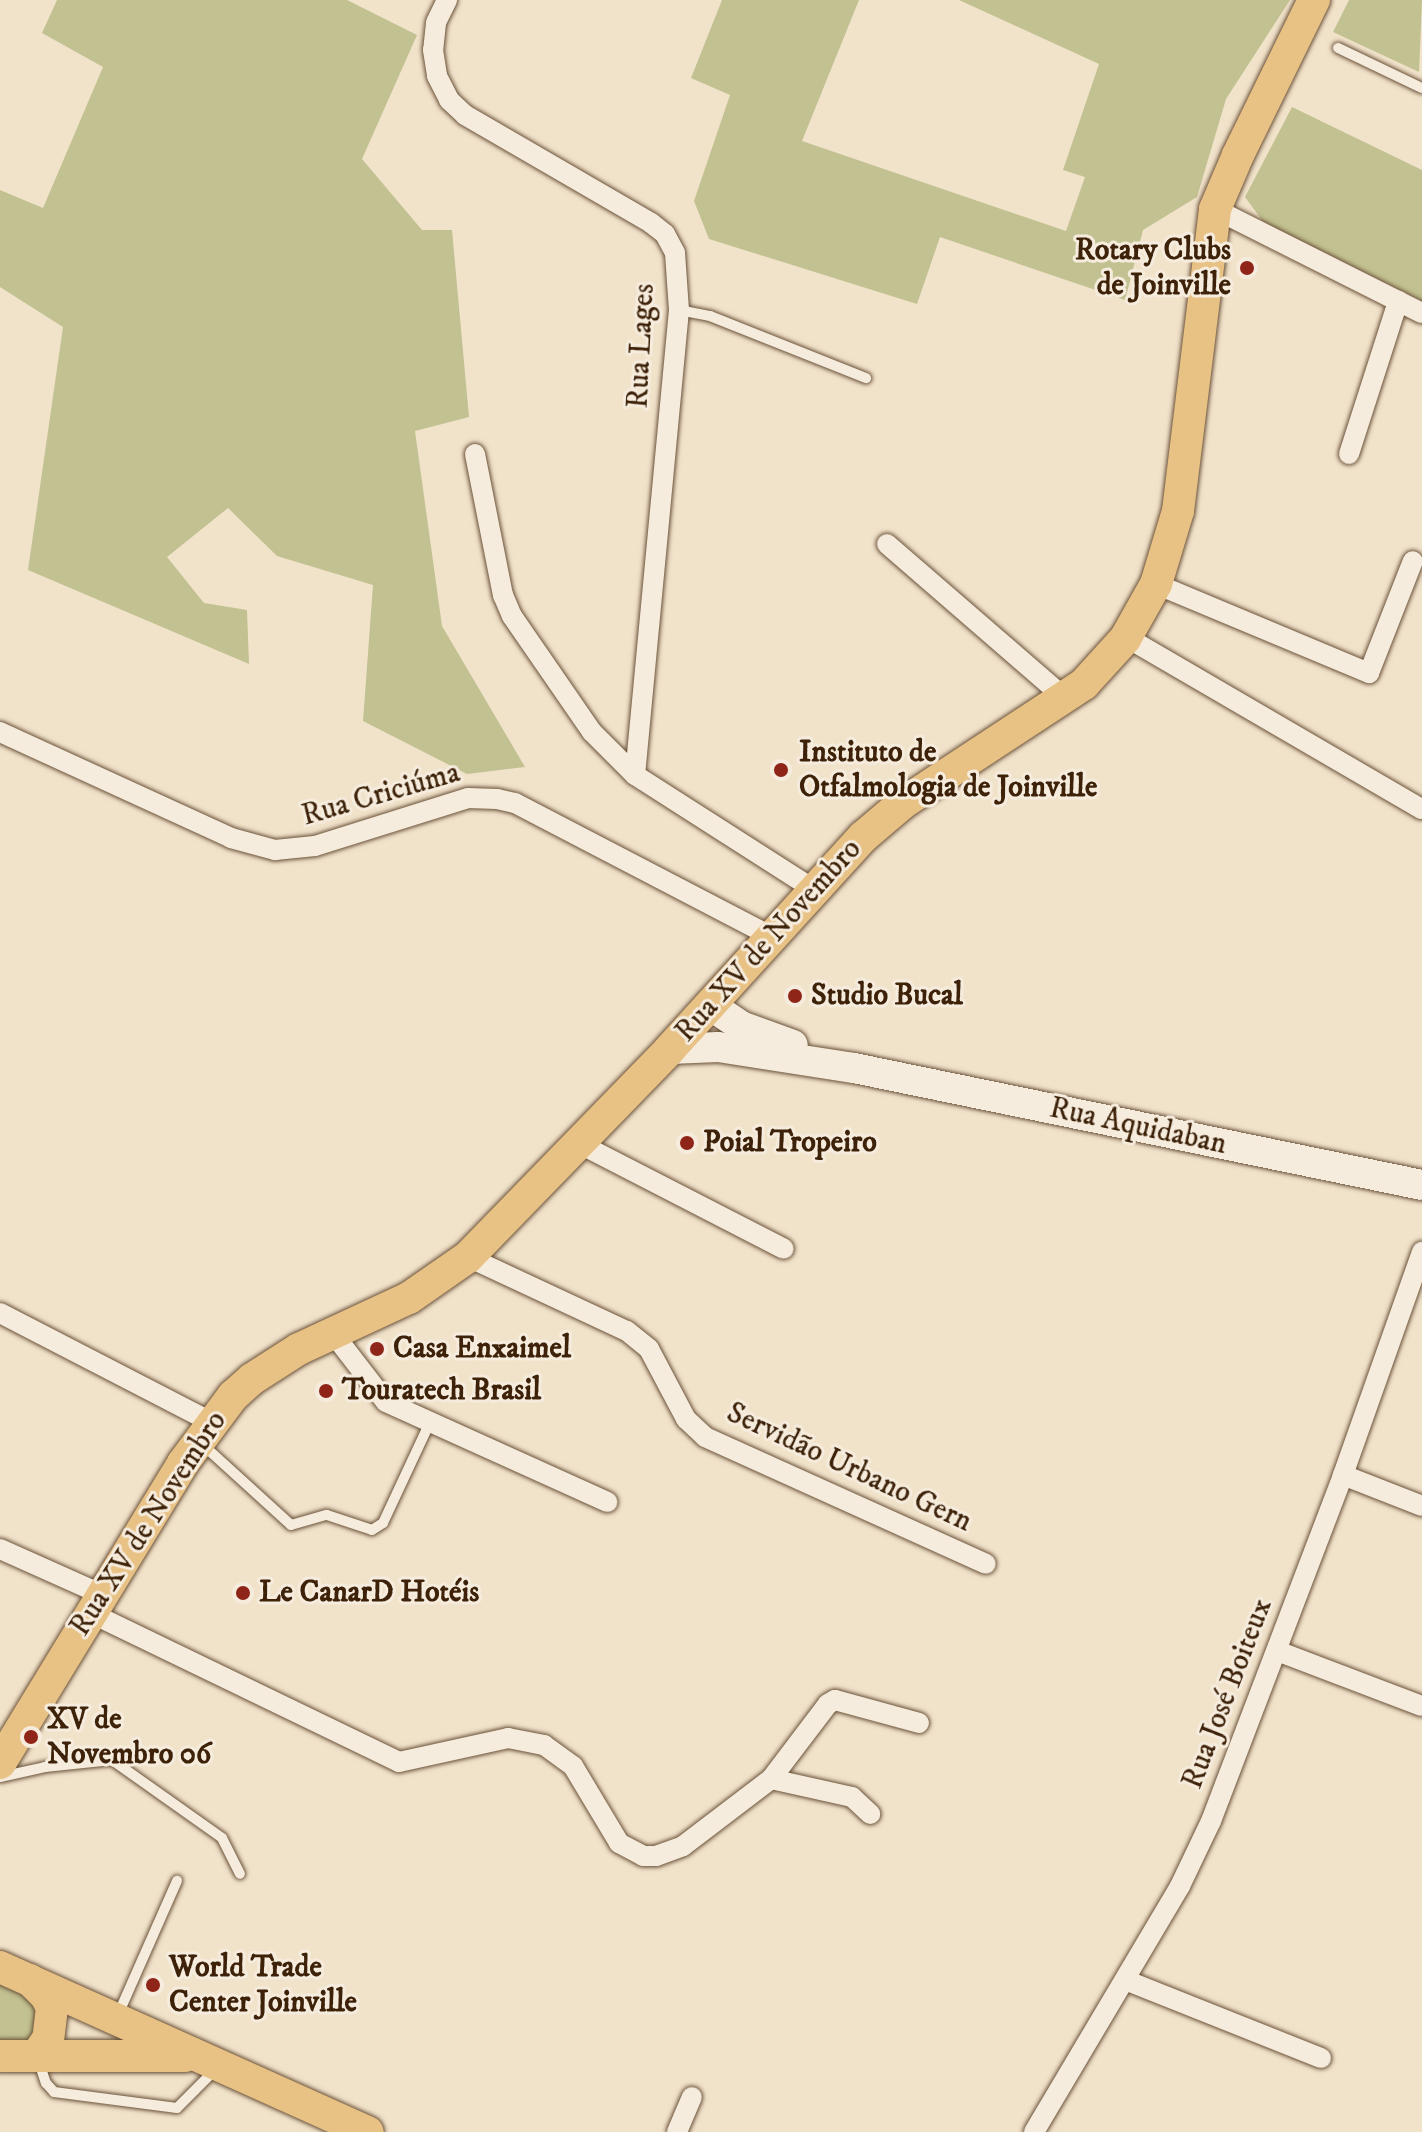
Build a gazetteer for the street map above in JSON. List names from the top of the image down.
{
  "streets": {
    "main road": ["Rua XV de Novembro"],
    "street": [
      "Rua Lages",
      "Rua Criciúma",
      "Rua Aquidaban",
      "Servidão Urbano Gern",
      "Rua José Boiteux"
    ]
  },
  "crossings": [
    ["Rua Criciúma", "Rua XV de Novembro"],
    ["Rua XV de Novembro", "Rua Aquidaban"],
    ["Rua XV de Novembro", "Servidão Urbano Gern"]
  ],
  "places": [
    "Rotary Clubs de Joinville",
    "Instituto de Otfalmologia de Joinville",
    "Studio Bucal",
    "Poial Tropeiro",
    "Casa Enxaimel",
    "Touratech Brasil",
    "Le CanarD Hotéis",
    "XV de Novembro 06",
    "World Trade Center Joinville"
  ]
}
